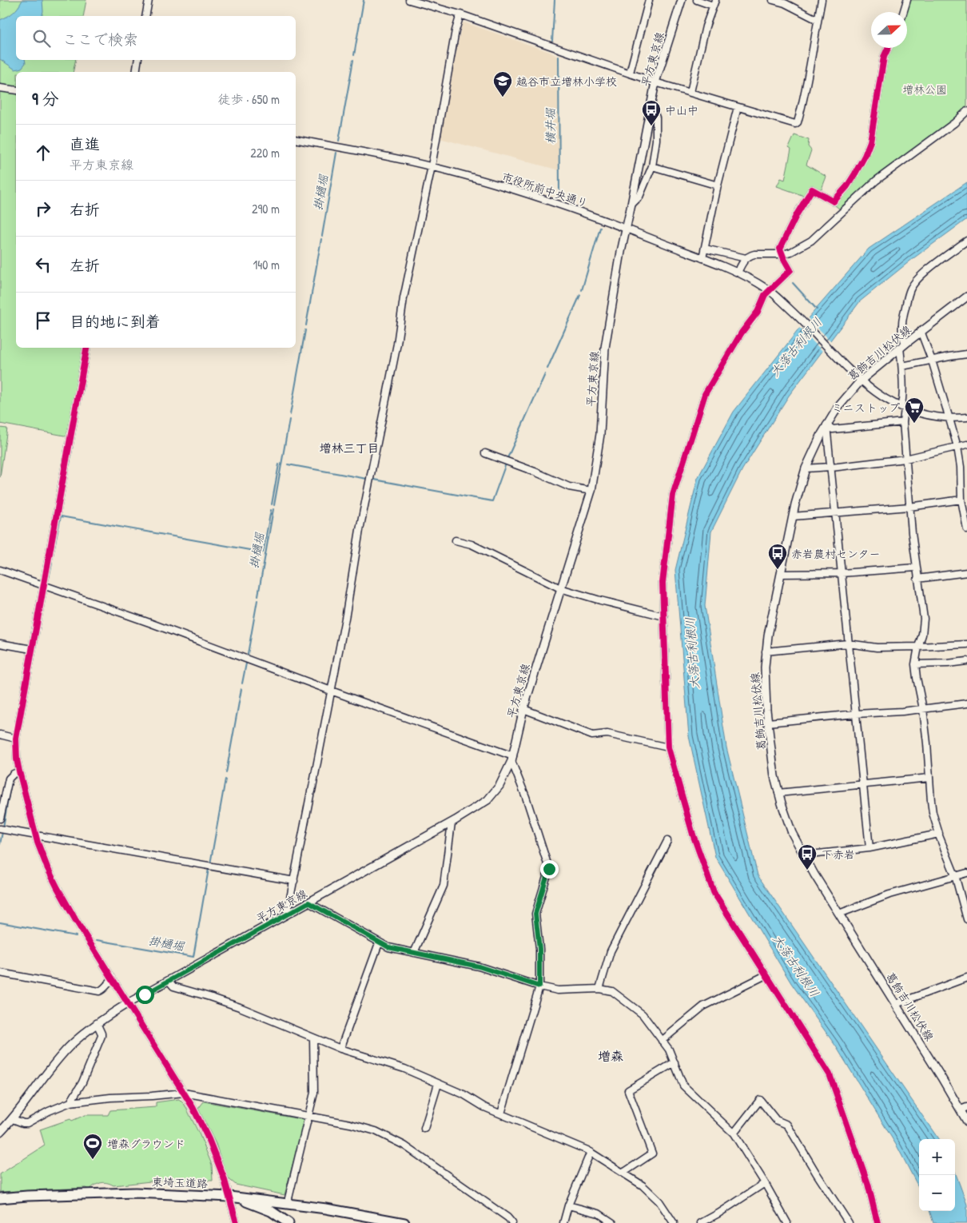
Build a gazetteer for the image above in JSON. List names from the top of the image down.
{
  "streets": {
    "highway": ["東埼玉道路"],
    "main road": ["平方東京線", "葛飾吉川松伏線"],
    "street": ["市役所前中央通り"]
  },
  "crossings": [
    ["平方東京線", "市役所前中央通り"],
    ["市役所前中央通り", "葛飾吉川松伏線"]
  ],
  "districts": ["増林三丁目", "増森"],
  "water": ["横井堀", "掛樋堀", "大落古利根川"],
  "parks": ["増林公園"],
  "places": {
    "school or university": ["越谷市立増林小学校"],
    "bus stop": ["中山中", "赤岩農村センター", "下赤岩"],
    "supermarket": ["ミニストップ"],
    "sports": ["増森グラウンド"]
  },
  "north": "right",
  "page": {
    "search": "ここで検索",
    "heading": ["9 分", "徒歩 · 650 m"],
    "list": [
      ["直進", "平方東京線", "220 m"],
      ["右折", "290 m"],
      ["左折", "140 m"],
      "目的地に到着"
    ],
    "map_buttons": ["+", "−"]
  }
}
